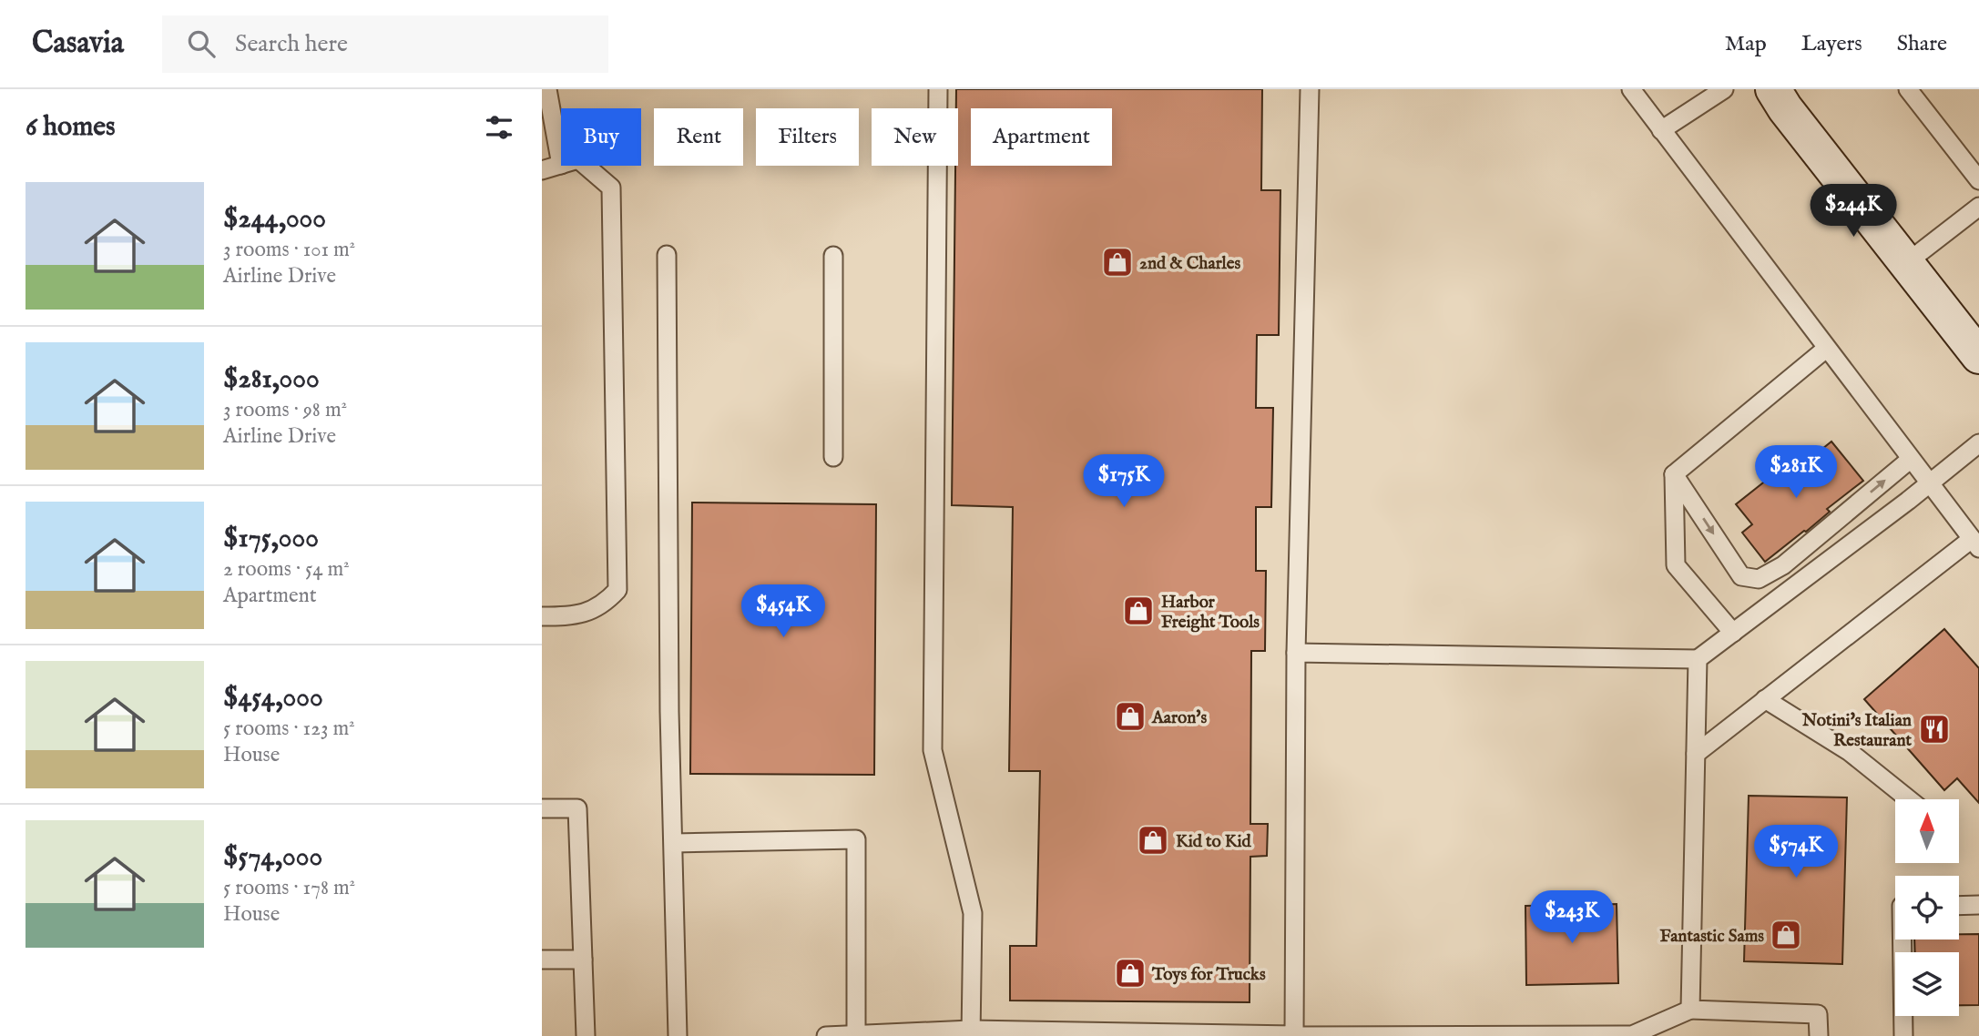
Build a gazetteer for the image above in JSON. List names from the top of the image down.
{
  "places": {
    "shop": [
      "2nd & Charles",
      "Harbor Freight Tools",
      "Aaron's",
      "Kid to Kid",
      "Fantastic Sams",
      "Toys for Trucks"
    ],
    "restaurant": ["Notini's Italian Restaurant"]
  },
  "north": "top",
  "page": {
    "header": "Casavia",
    "search": "Search here",
    "nav": ["Map", "Layers", "Share"],
    "heading": "6 homes",
    "chip": [
      "Buy",
      "Rent",
      "Filters",
      "New",
      "Apartment"
    ],
    "list": [
      {
        "name": "$244,000",
        "note": "3 rooms · 101 m² · Airline Drive"
      },
      {
        "name": "$281,000",
        "note": "3 rooms · 98 m² · Airline Drive"
      },
      {
        "name": "$175,000",
        "note": "2 rooms · 54 m² · Apartment"
      },
      {
        "name": "$454,000",
        "note": "5 rooms · 123 m² · House"
      },
      {
        "name": "$574,000",
        "note": "5 rooms · 178 m² · House"
      }
    ],
    "price": [
      "$244K",
      "$281K",
      "$175K",
      "$454K",
      "$574K",
      "$243K"
    ]
  }
}
